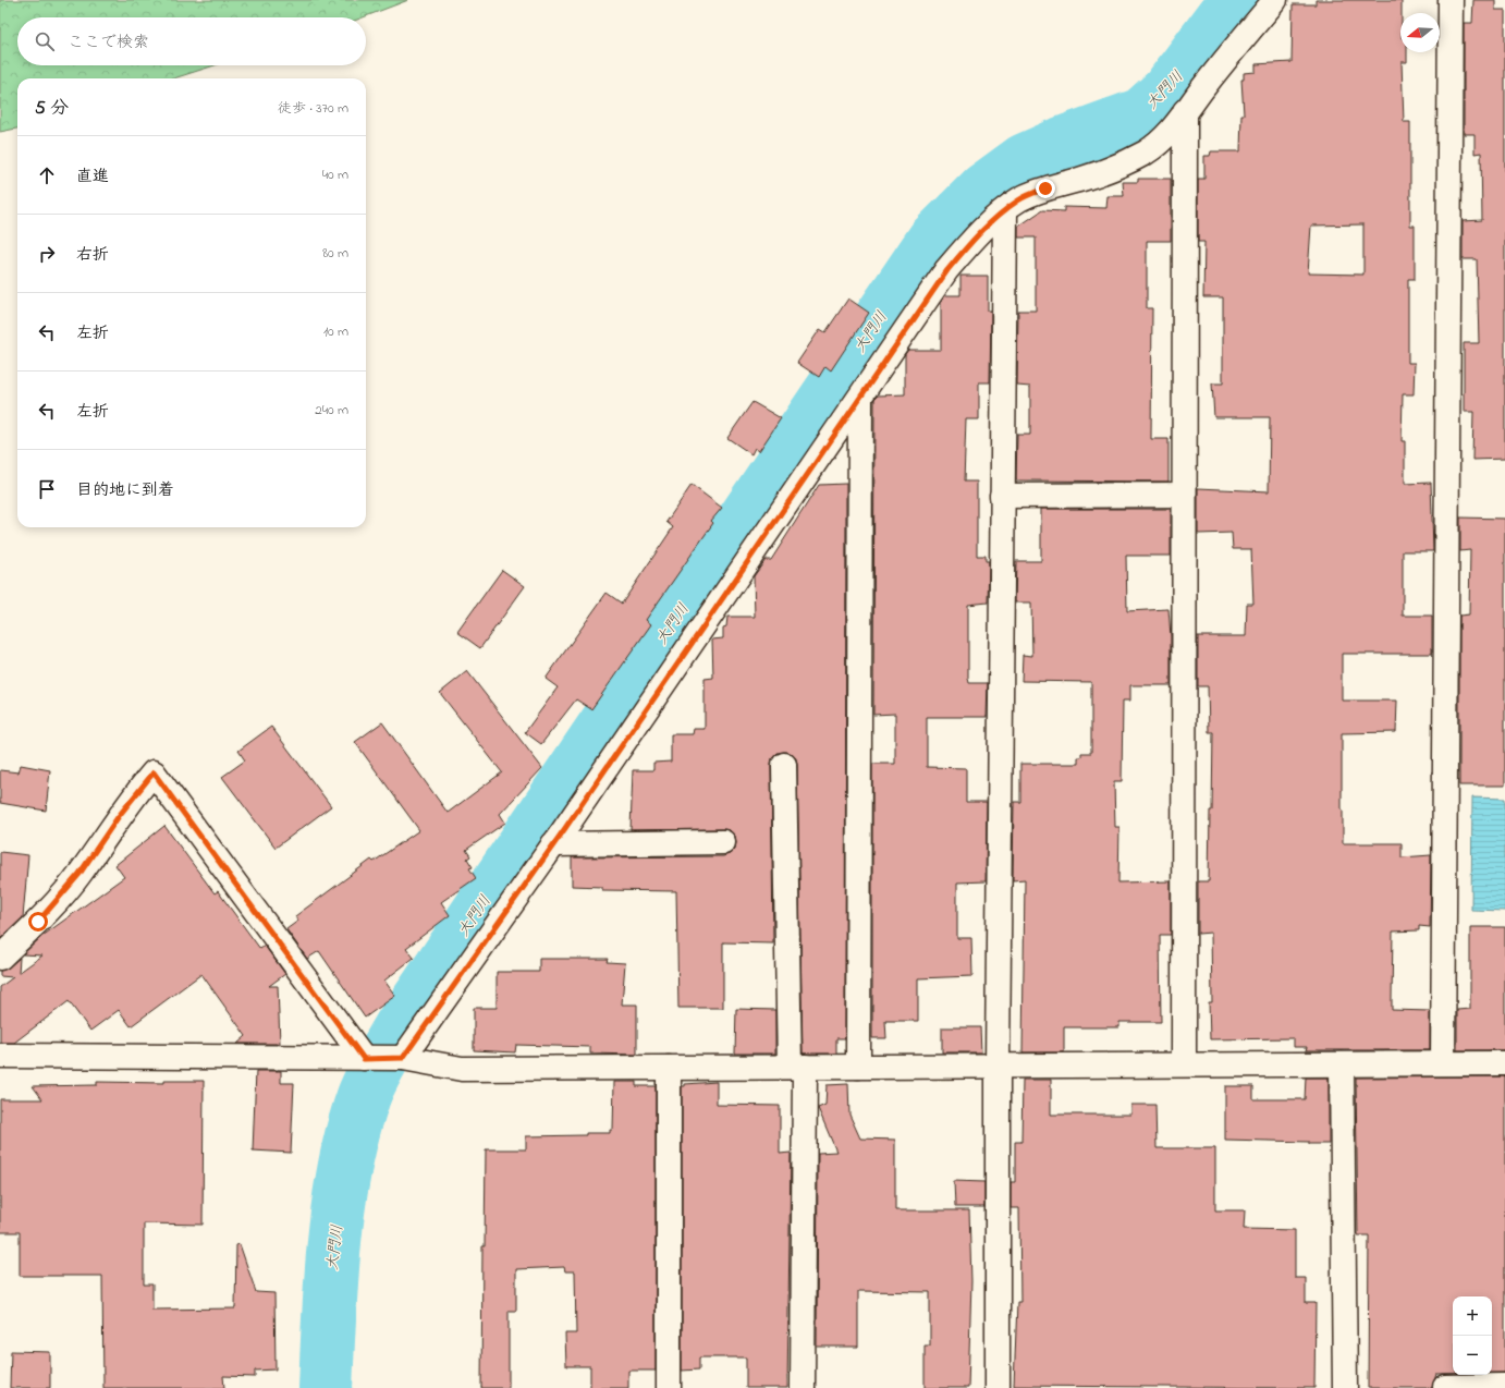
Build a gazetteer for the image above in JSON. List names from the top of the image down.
{
  "water": ["大門川"],
  "north": "left",
  "page": {
    "search": "ここで検索",
    "heading": ["5 分", "徒歩 · 370 m"],
    "list": [
      ["直進", "40 m"],
      ["右折", "80 m"],
      ["左折", "10 m"],
      ["左折", "240 m"],
      "目的地に到着"
    ],
    "map_buttons": ["+", "−"]
  }
}
